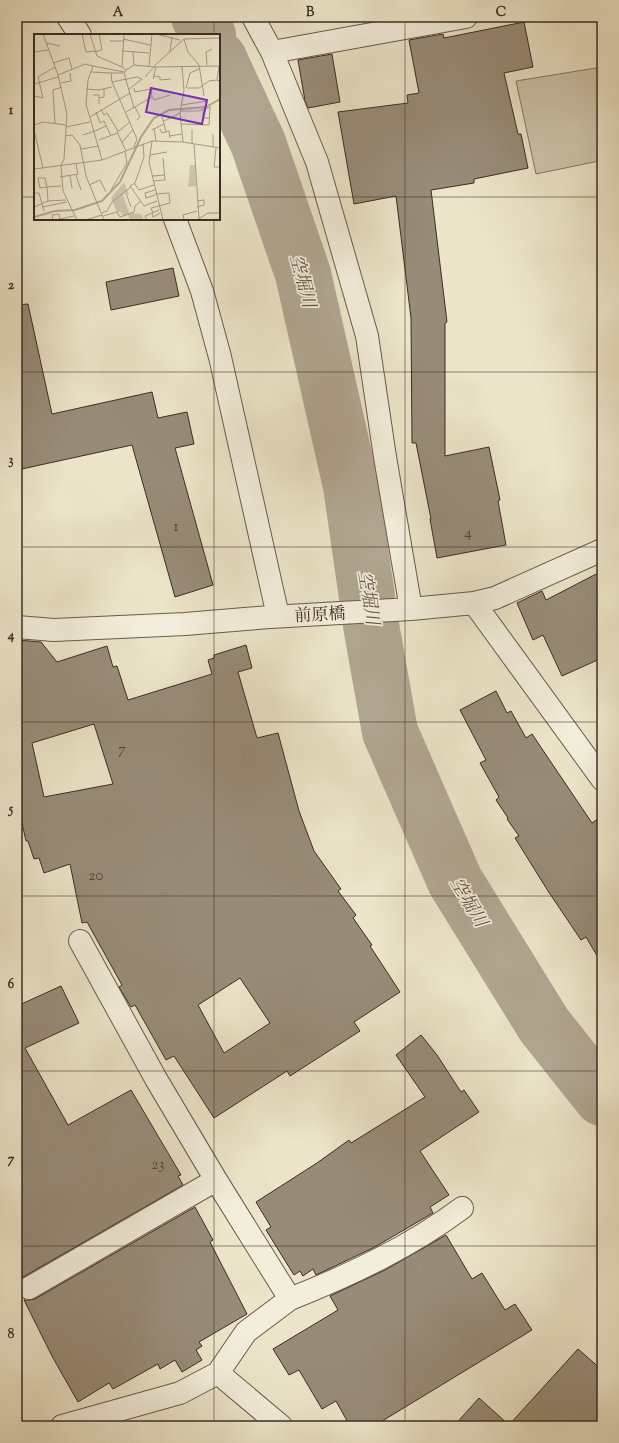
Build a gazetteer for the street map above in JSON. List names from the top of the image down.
{
  "streets": {
    "street": ["前原橋"]
  },
  "water": ["空堀川"],
  "house_numbers": [
    "1",
    "4",
    "7",
    "20",
    "23"
  ],
  "grid": {
    "columns": ["A", "B", "C"],
    "rows": [
      "1",
      "2",
      "3",
      "4",
      "5",
      "6",
      "7",
      "8"
    ]
  }
}
